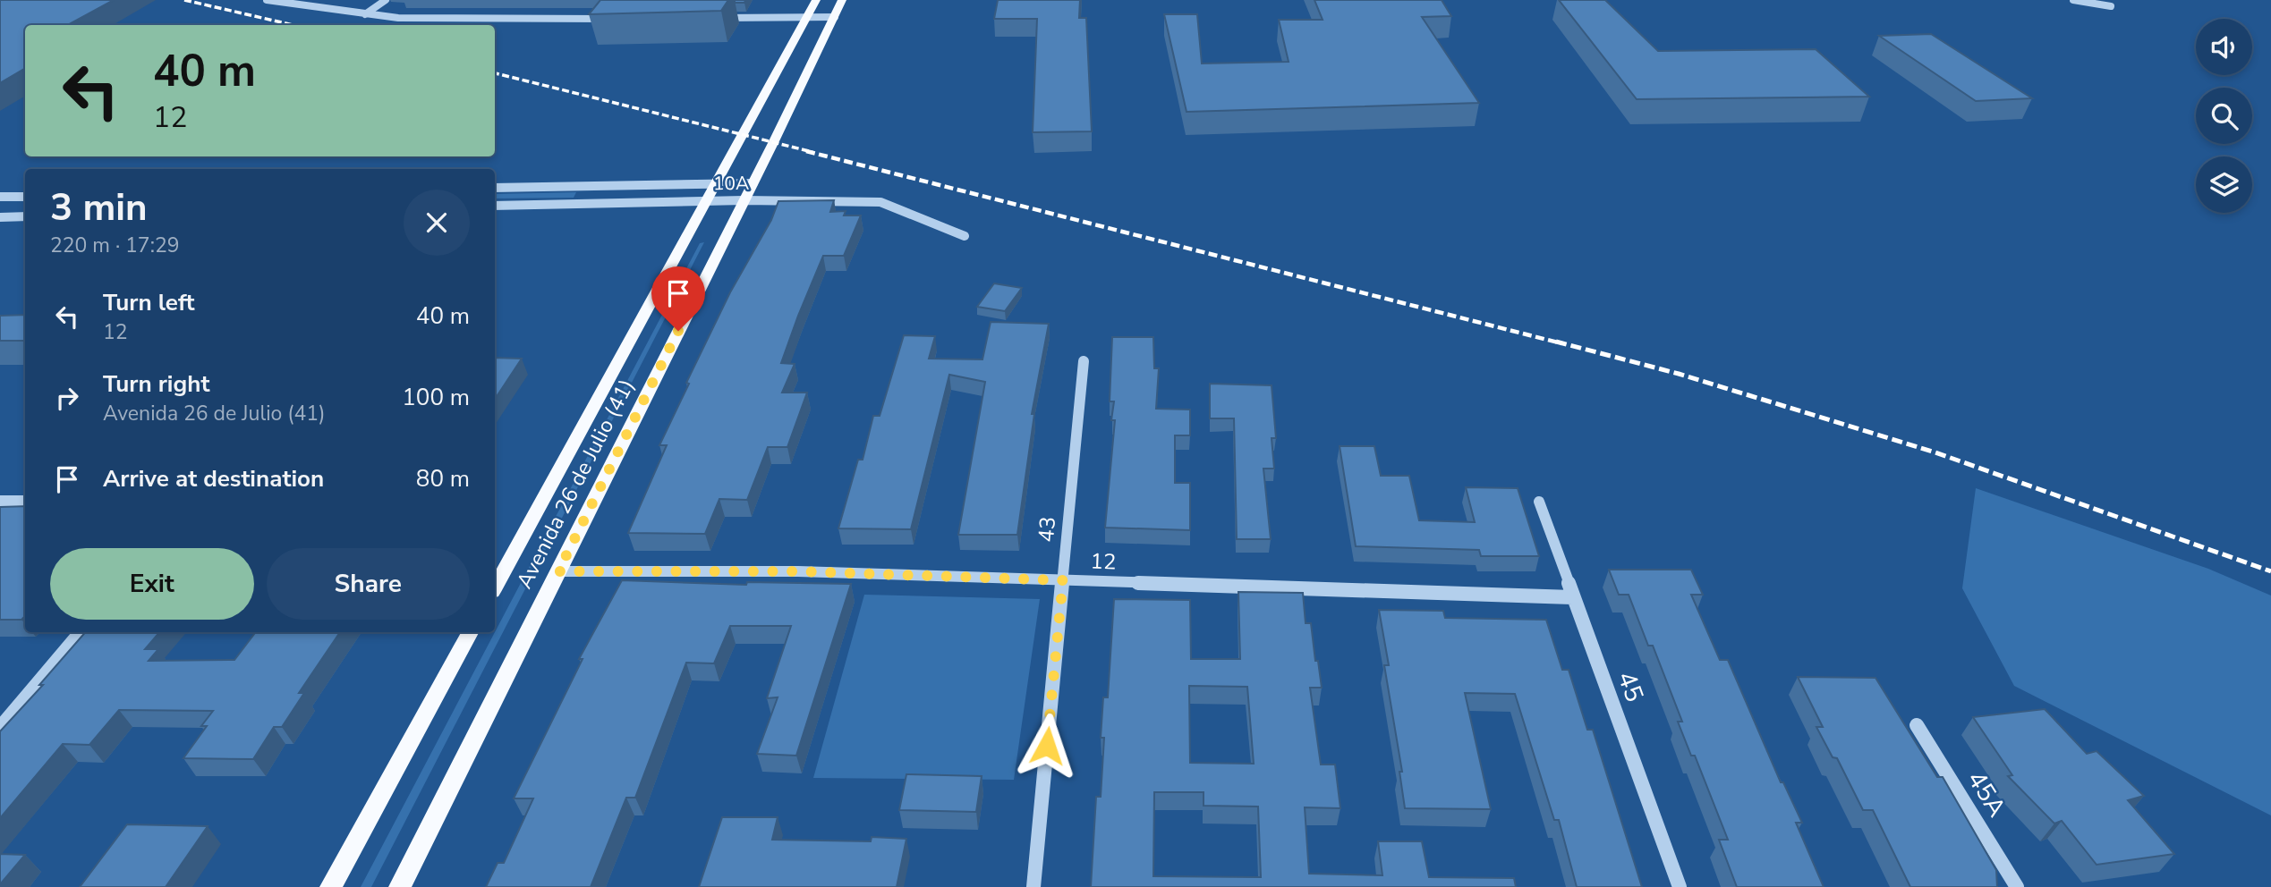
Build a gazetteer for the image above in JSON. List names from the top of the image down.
{
  "streets": {
    "main road": ["Avenida 26 de Julio (41)"],
    "street": [
      "10A",
      "43",
      "12",
      "45",
      "45A"
    ]
  },
  "crossings": [
    ["10A", "Avenida 26 de Julio (41)"],
    ["Avenida 26 de Julio (41)", "12"],
    ["43", "12"],
    ["12", "45"]
  ],
  "page": {
    "turn": ["40 m", "12"],
    "heading": ["3 min", "220 m · 17:29"],
    "list": [
      {
        "name": "Turn left",
        "note": "12",
        "value": "40 m"
      },
      {
        "name": "Turn right",
        "note": "Avenida 26 de Julio (41)",
        "value": "100 m"
      },
      {
        "name": "Arrive at destination",
        "value": "80 m"
      }
    ],
    "buttons": ["Exit", "Share"]
  }
}
